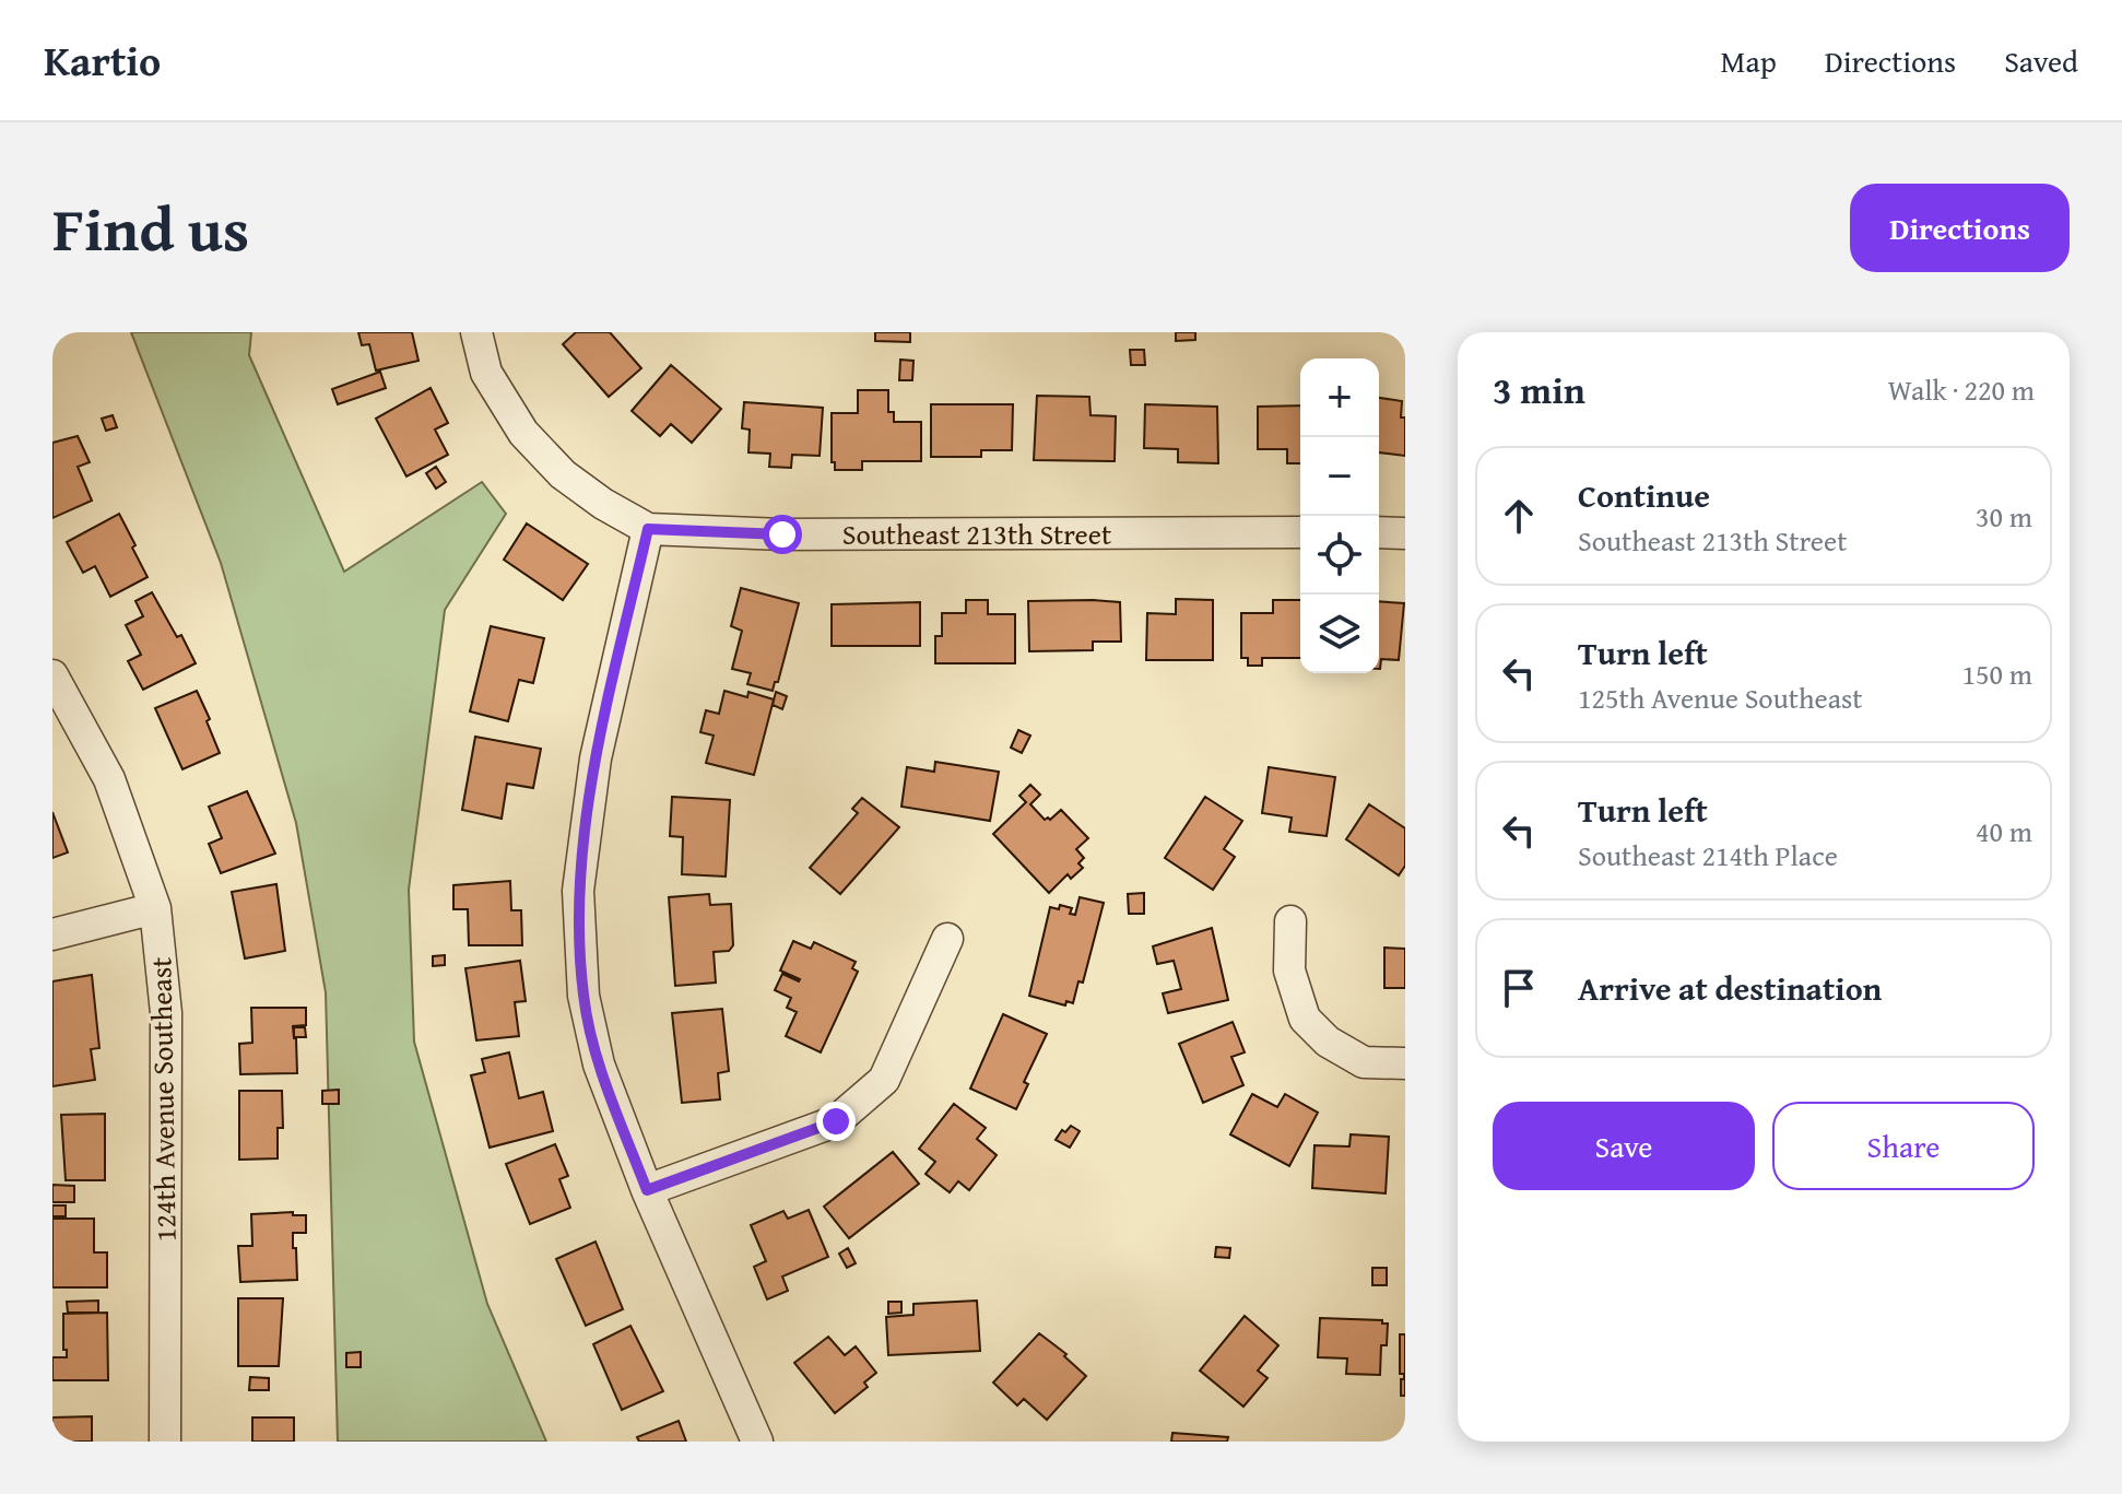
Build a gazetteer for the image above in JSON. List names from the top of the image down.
{
  "streets": {
    "street": ["Southeast 213th Street", "124th Avenue Southeast"]
  },
  "page": {
    "header": "Kartio",
    "nav": ["Map", "Directions", "Saved"],
    "title": "Find us",
    "buttons": [
      "Directions",
      ["Save", "Share"]
    ],
    "heading": ["3 min", "Walk · 220 m"],
    "map_buttons": ["+", "−"],
    "list": [
      ["Continue", "Southeast 213th Street", "30 m"],
      ["Turn left", "125th Avenue Southeast", "150 m"],
      ["Turn left", "Southeast 214th Place", "40 m"],
      "Arrive at destination"
    ]
  }
}
